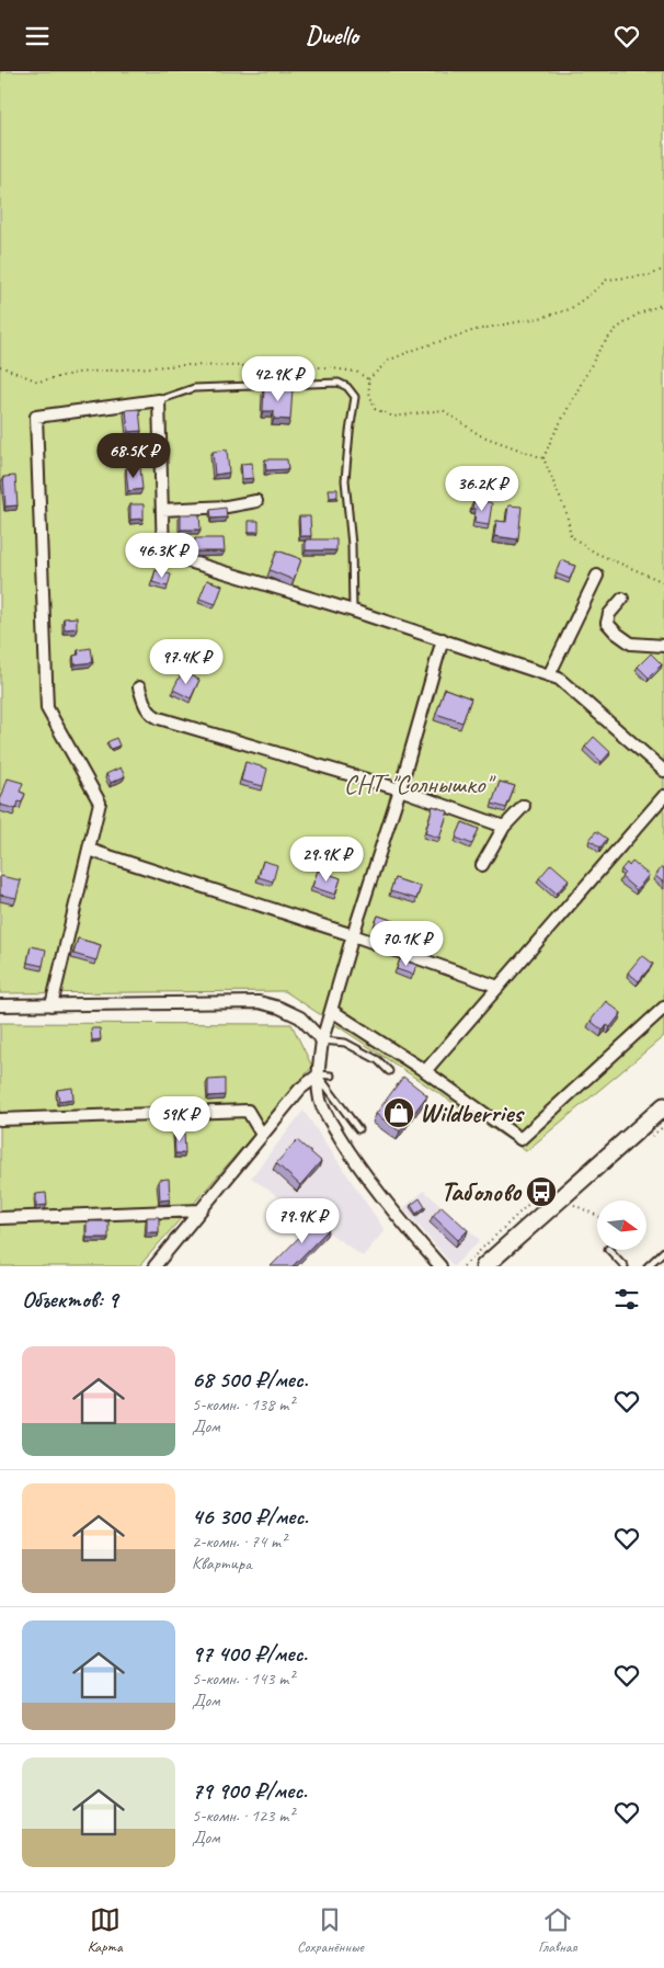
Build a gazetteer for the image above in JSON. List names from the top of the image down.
{
  "parks": ["СНТ \"Солнышко\""],
  "places": {
    "shop": ["Wildberries"],
    "bus stop": ["Таболово"]
  },
  "north": "right",
  "page": {
    "header": "Dwello",
    "price": [
      "42.9K ₽",
      "68.5K ₽",
      "36.2K ₽",
      "46.3K ₽",
      "97.4K ₽",
      "29.9K ₽",
      "70.1K ₽",
      "59K ₽",
      "79.9K ₽"
    ],
    "heading": "Объектов: 9",
    "list": [
      {
        "name": "68 500 ₽/мес.",
        "note": "5-комн. · 138 m² · Дом"
      },
      {
        "name": "46 300 ₽/мес.",
        "note": "2-комн. · 74 m² · Квартира"
      },
      {
        "name": "97 400 ₽/мес.",
        "note": "5-комн. · 143 m² · Дом"
      },
      {
        "name": "79 900 ₽/мес.",
        "note": "5-комн. · 123 m² · Дом"
      }
    ],
    "tabs": ["Карта", "Сохранённые", "Главная"]
  }
}
